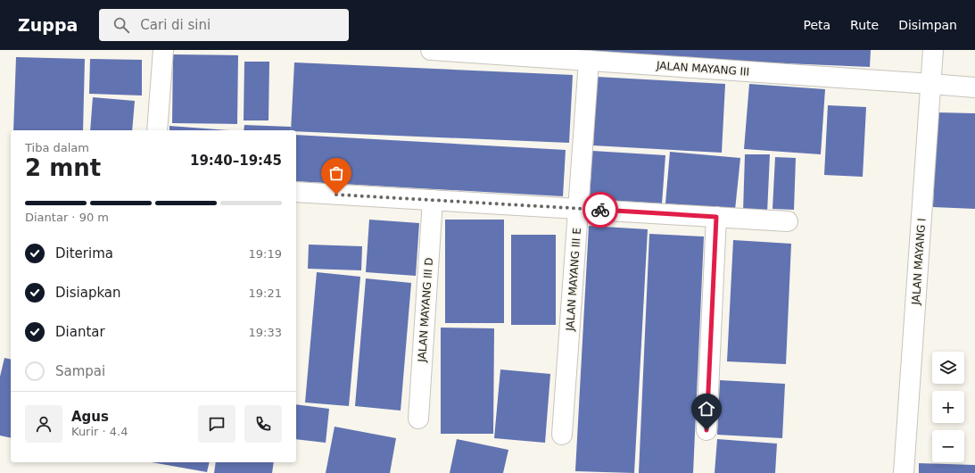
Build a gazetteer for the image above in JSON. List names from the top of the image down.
{
  "streets": {
    "street": [
      "JALAN MAYANG III",
      "JALAN MAYANG I",
      "JALAN MAYANG III E",
      "JALAN MAYANG III D"
    ]
  },
  "crossings": [
    ["JALAN MAYANG III", "JALAN MAYANG I"],
    ["JALAN MAYANG III", "JALAN MAYANG III E"]
  ],
  "page": {
    "header": "Zuppa",
    "search": "Cari di sini",
    "nav": ["Peta", "Rute", "Disimpan"],
    "heading": ["2 mnt", "Tiba dalam", "19:40–19:45"],
    "panel": ["Agus", "Kurir · 4.4"],
    "bar": "Diantar · 90 m",
    "list": [
      ["Diterima", "19:19"],
      ["Disiapkan", "19:21"],
      ["Diantar", "19:33"],
      "Sampai"
    ],
    "map_buttons": ["+", "−"]
  }
}
